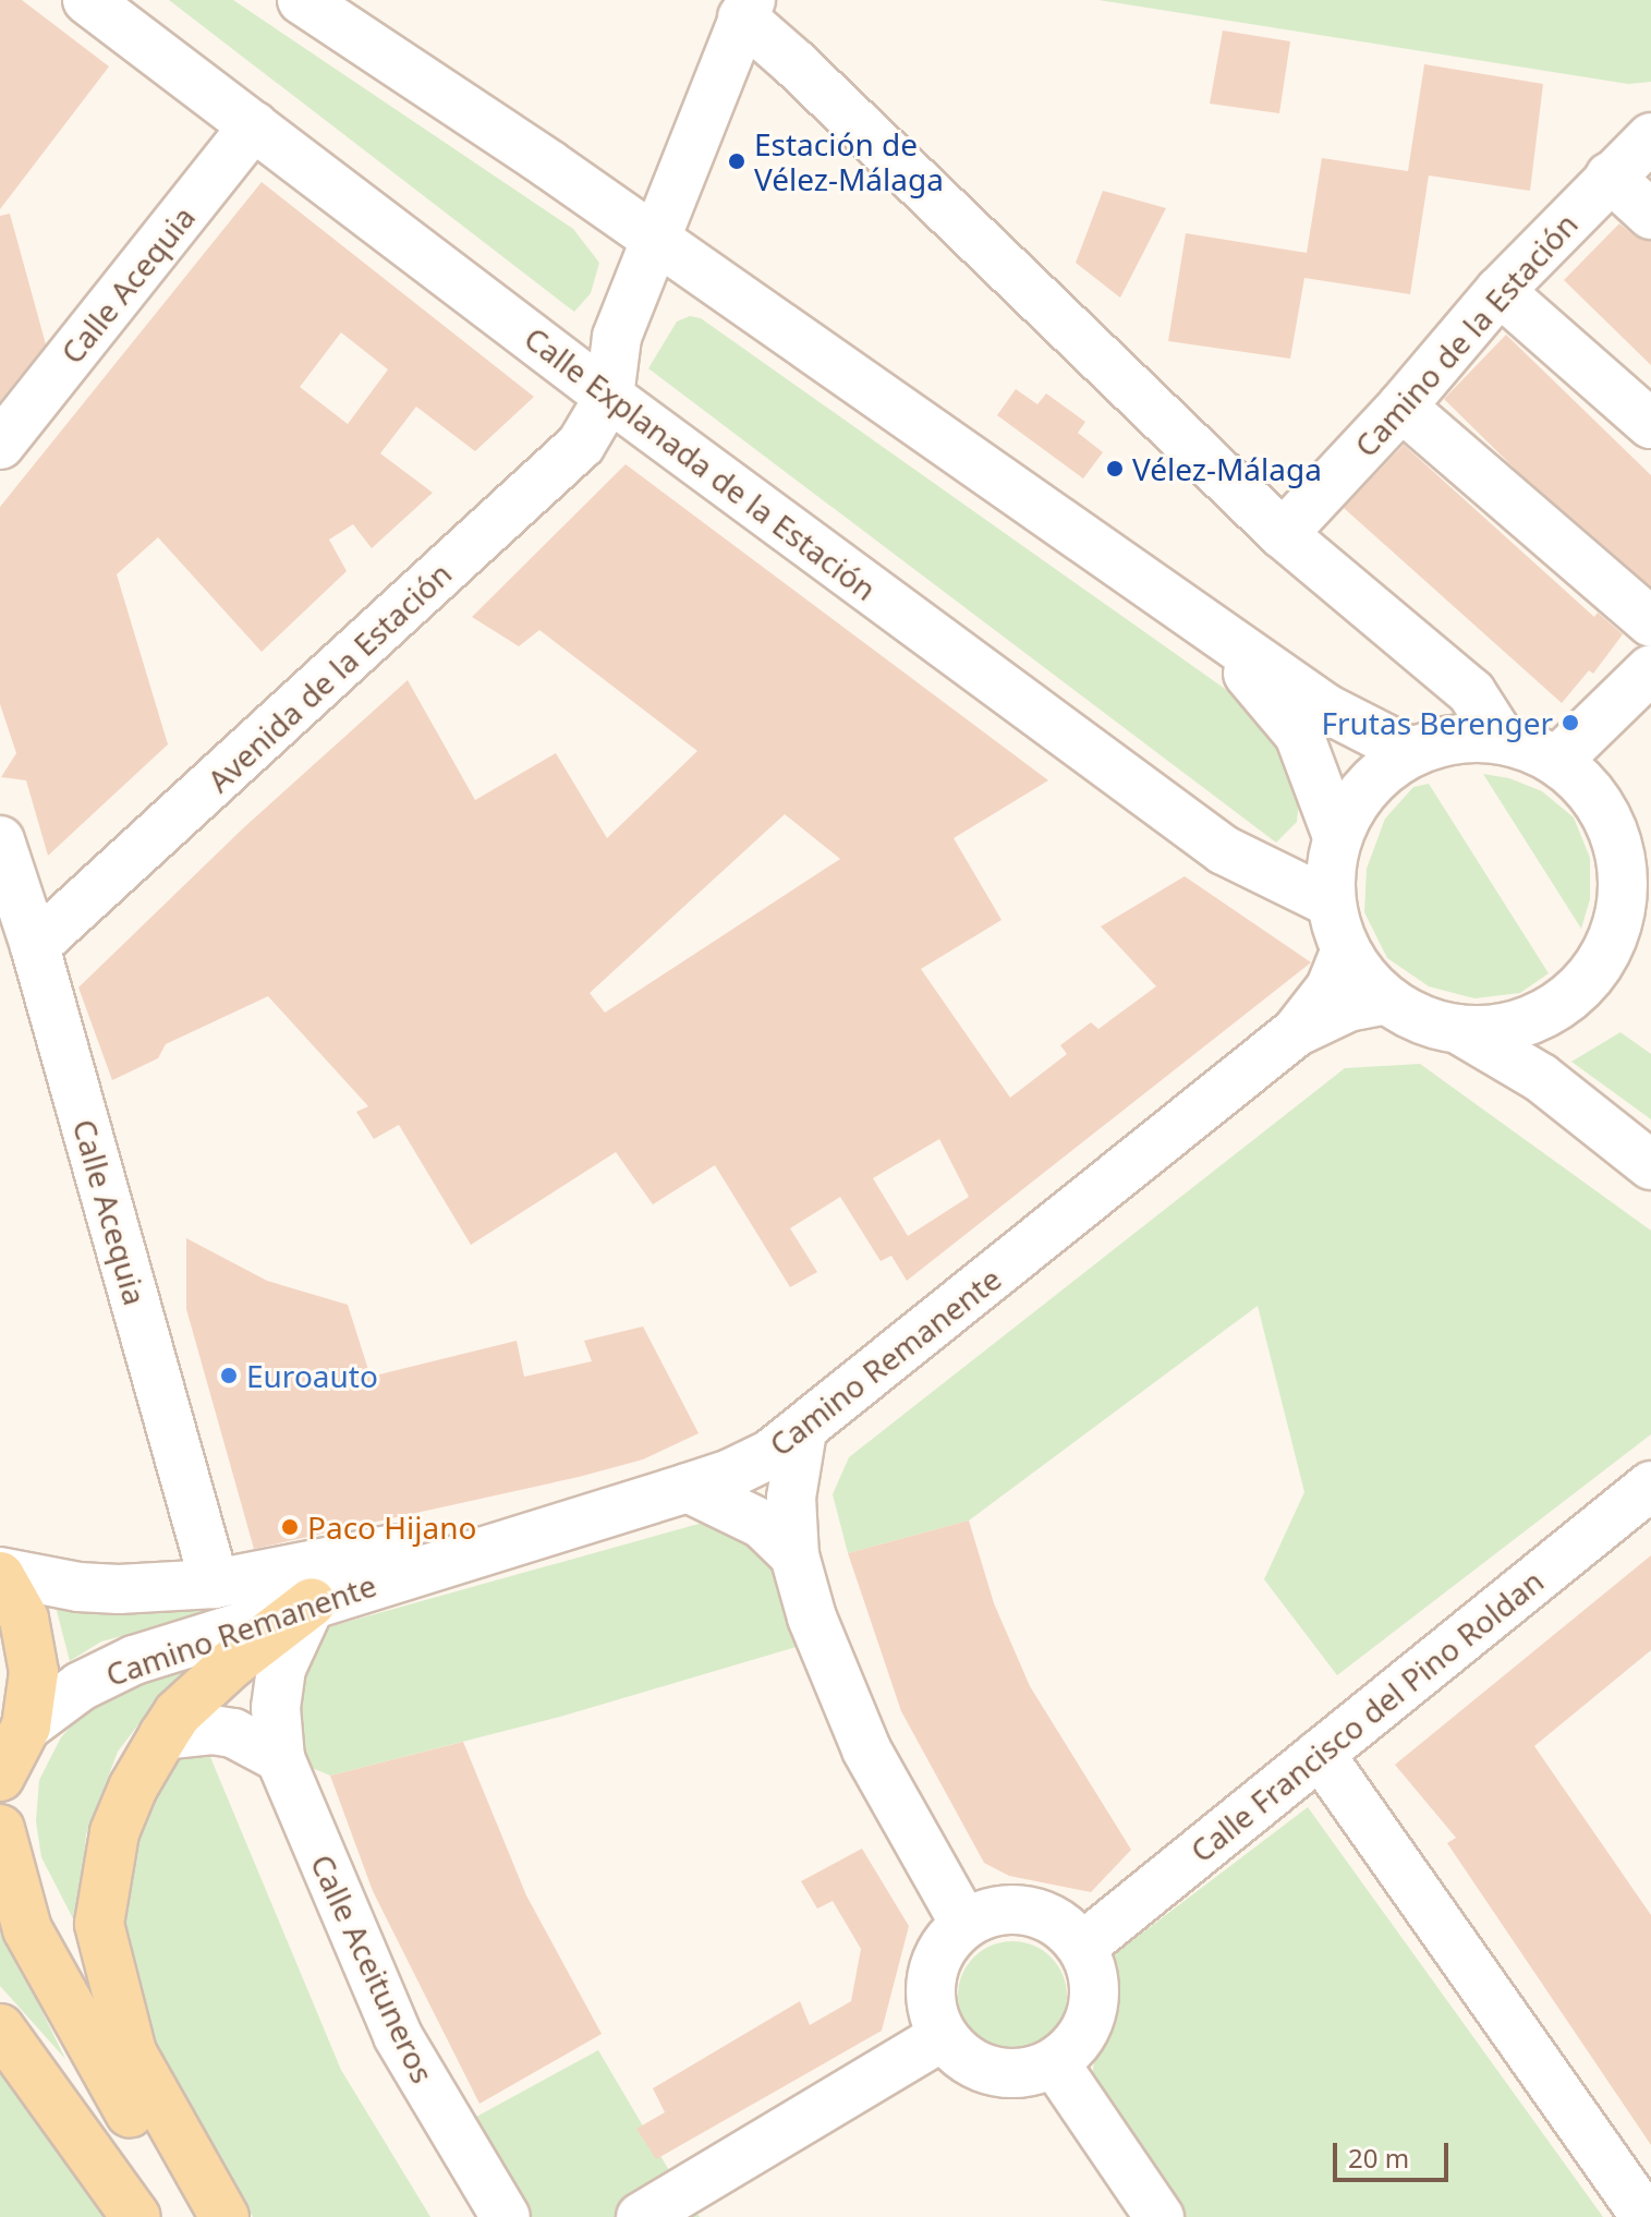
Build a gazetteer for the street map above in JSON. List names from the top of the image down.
{
  "streets": {
    "street": [
      "Calle Acequia",
      "Camino de la Estación",
      "Calle Explanada de la Estación",
      "Avenida de la Estación",
      "Camino Remanente",
      "Calle Francisco del Pino Roldan",
      "Calle Aceituneros"
    ]
  },
  "crossings": [
    ["Calle Acequia", "Calle Explanada de la Estación"],
    ["Calle Acequia", "Avenida de la Estación"],
    ["Calle Explanada de la Estación", "Avenida de la Estación"],
    ["Calle Explanada de la Estación", "Camino Remanente"],
    ["Camino Remanente", "Calle Aceituneros"]
  ],
  "places": [
    "Estación de Vélez-Málaga",
    "Vélez-Málaga",
    "Frutas Berenger",
    "Euroauto",
    "Paco Hijano"
  ],
  "scale_bar": "20 m"
}
